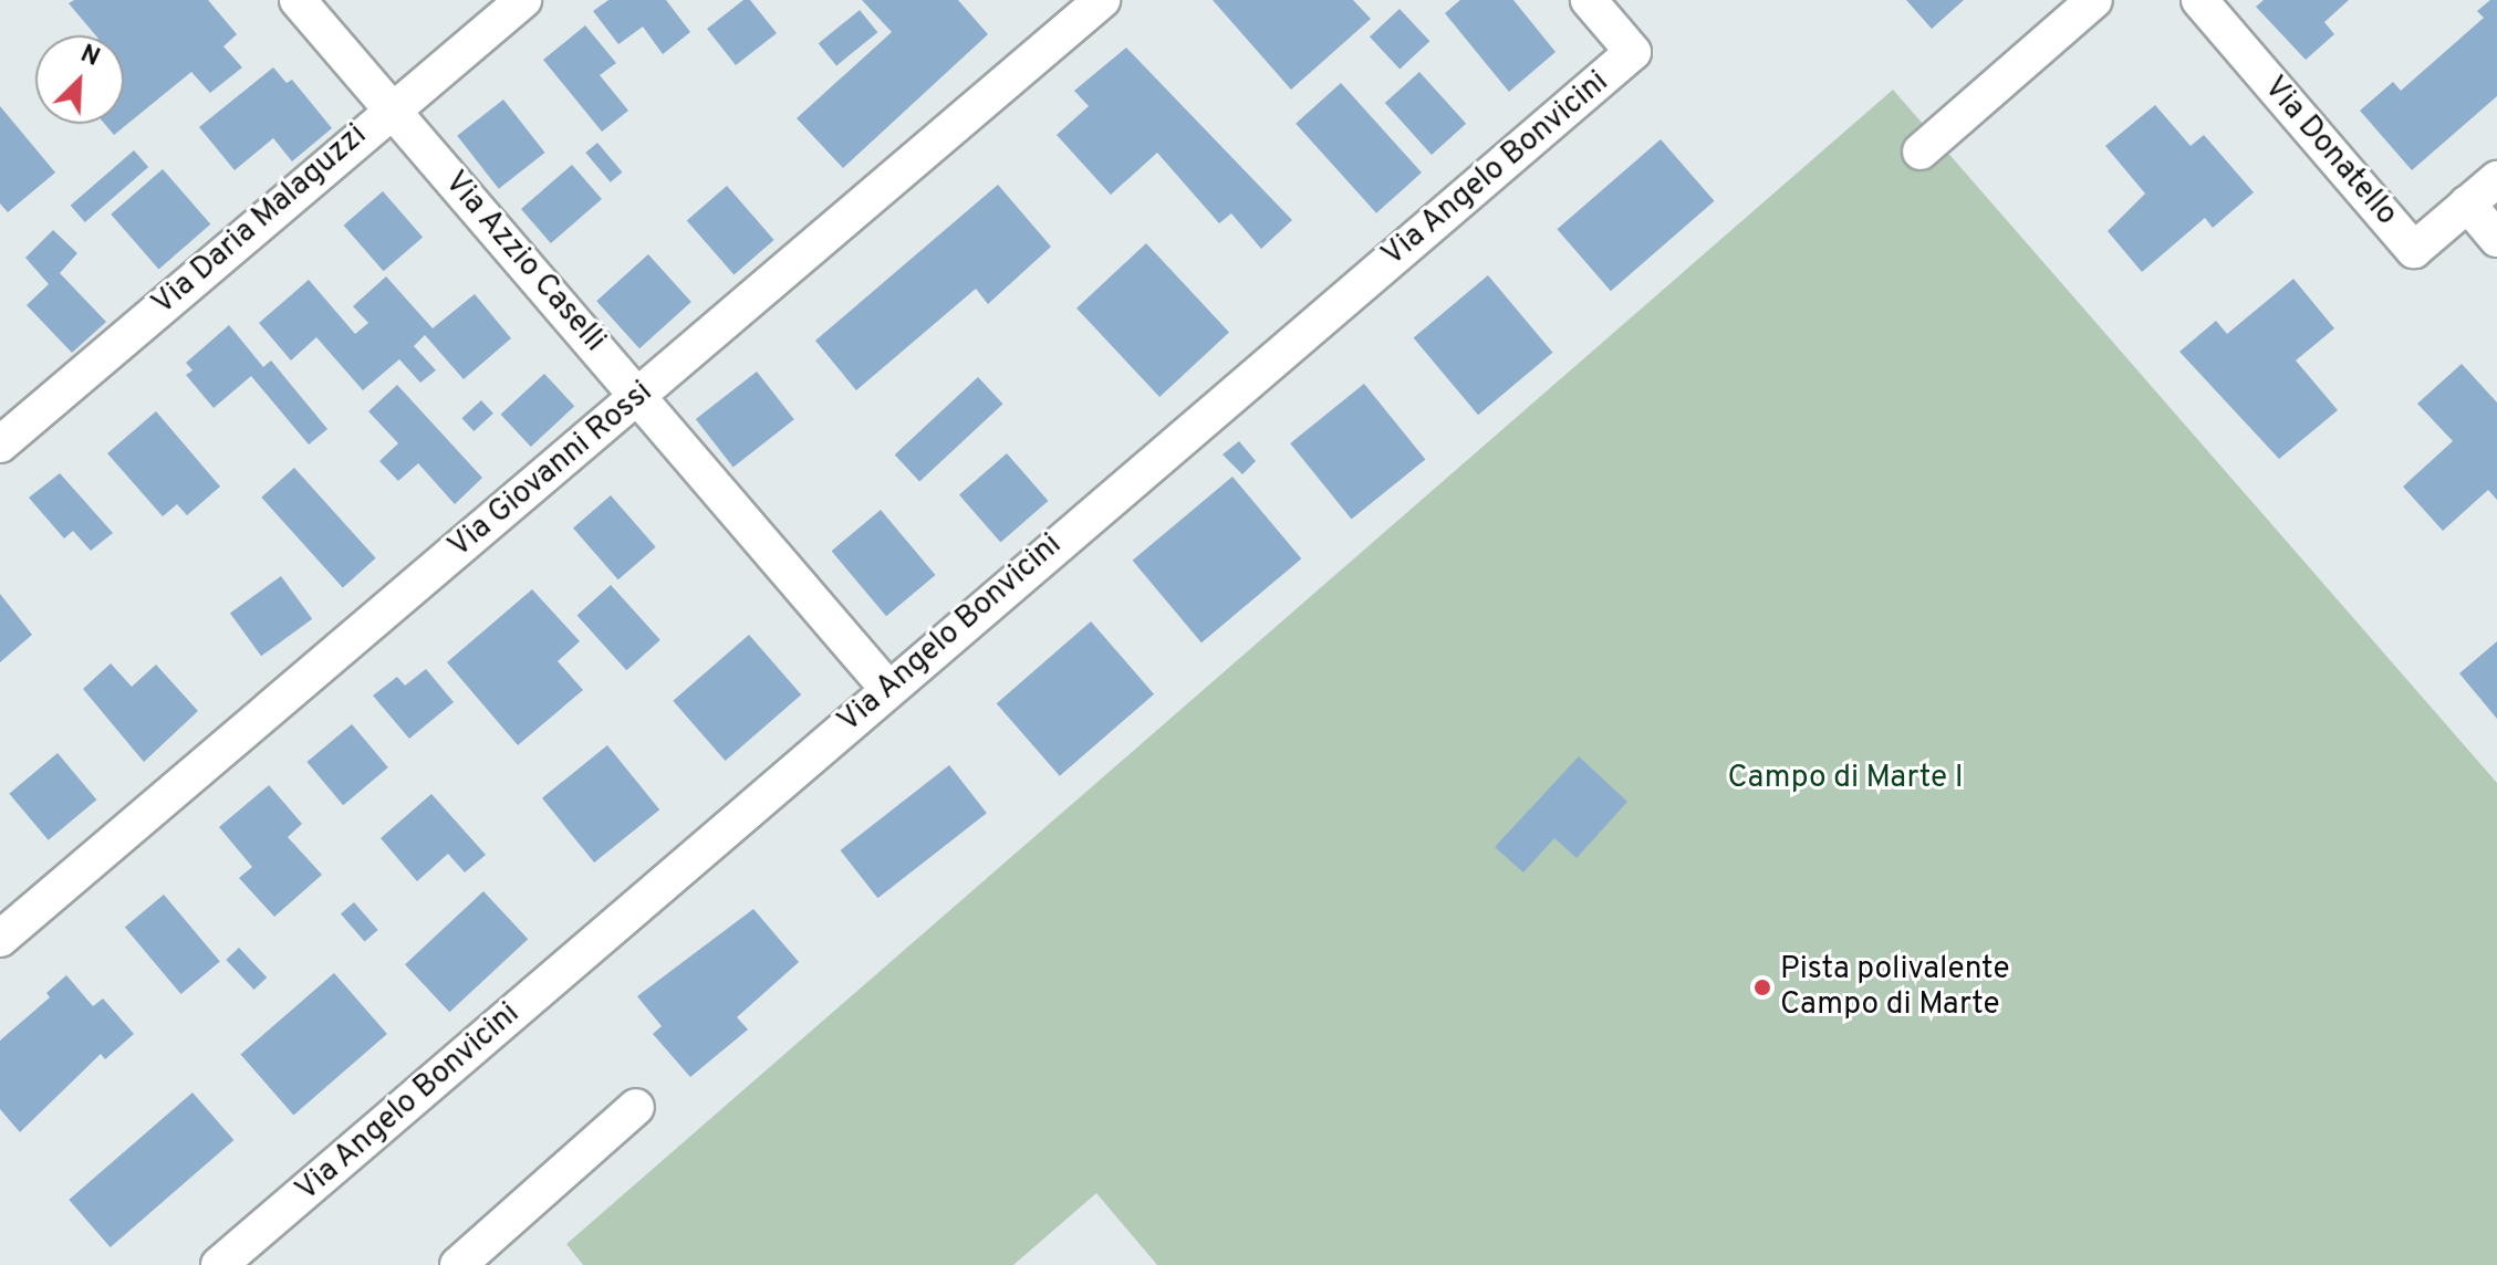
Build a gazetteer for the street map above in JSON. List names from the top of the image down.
{
  "streets": {
    "street": [
      "Via Donatello",
      "Via Angelo Bonvicini",
      "Via Daria Malaguzzi",
      "Via Azzio Caselli",
      "Via Giovanni Rossi"
    ]
  },
  "crossings": [
    ["Via Angelo Bonvicini", "Via Azzio Caselli"],
    ["Via Daria Malaguzzi", "Via Azzio Caselli"],
    ["Via Azzio Caselli", "Via Giovanni Rossi"]
  ],
  "parks": ["Campo di Marte I"],
  "places": ["Pista polivalente Campo di Marte"],
  "north": "top right"
}
